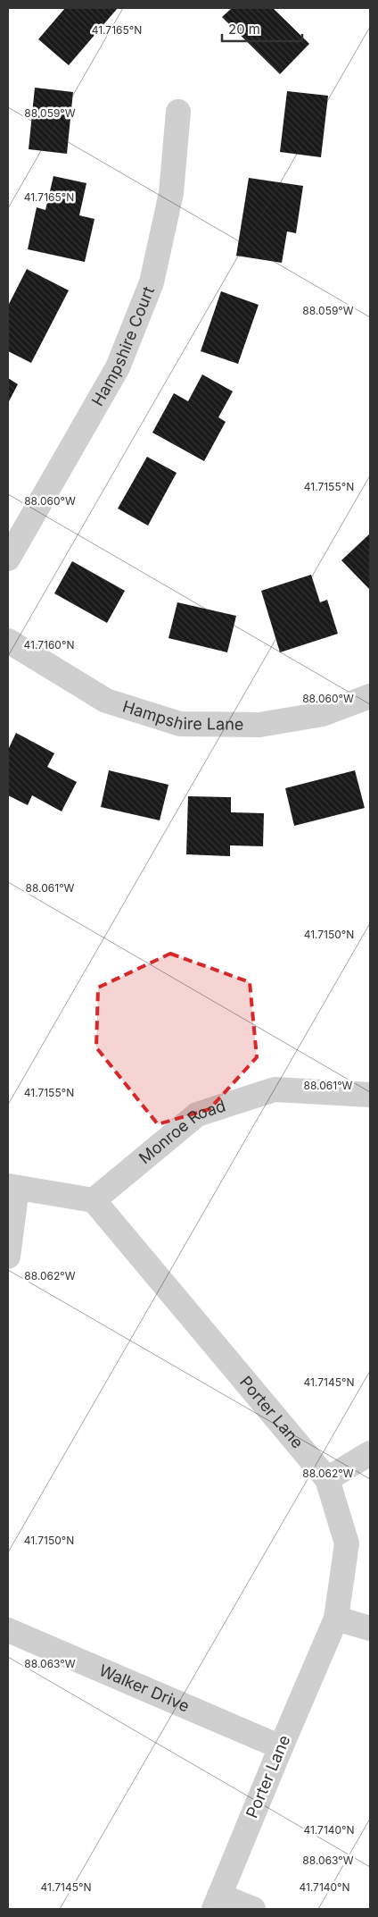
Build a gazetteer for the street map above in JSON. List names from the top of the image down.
{
  "streets": {
    "street": [
      "Hampshire Court",
      "Hampshire Lane",
      "Monroe Road",
      "Porter Lane",
      "Walker Drive"
    ]
  },
  "crossings": [
    ["Monroe Road", "Porter Lane"],
    ["Porter Lane", "Walker Drive"]
  ],
  "scale_bar": "20 m",
  "coordinates": [
    "41.7165°N",
    "88.059°W",
    "41.7155°N",
    "88.060°W",
    "41.7160°N",
    "88.061°W",
    "41.7150°N",
    "88.062°W",
    "41.7145°N",
    "88.063°W",
    "41.7140°N"
  ]
}
